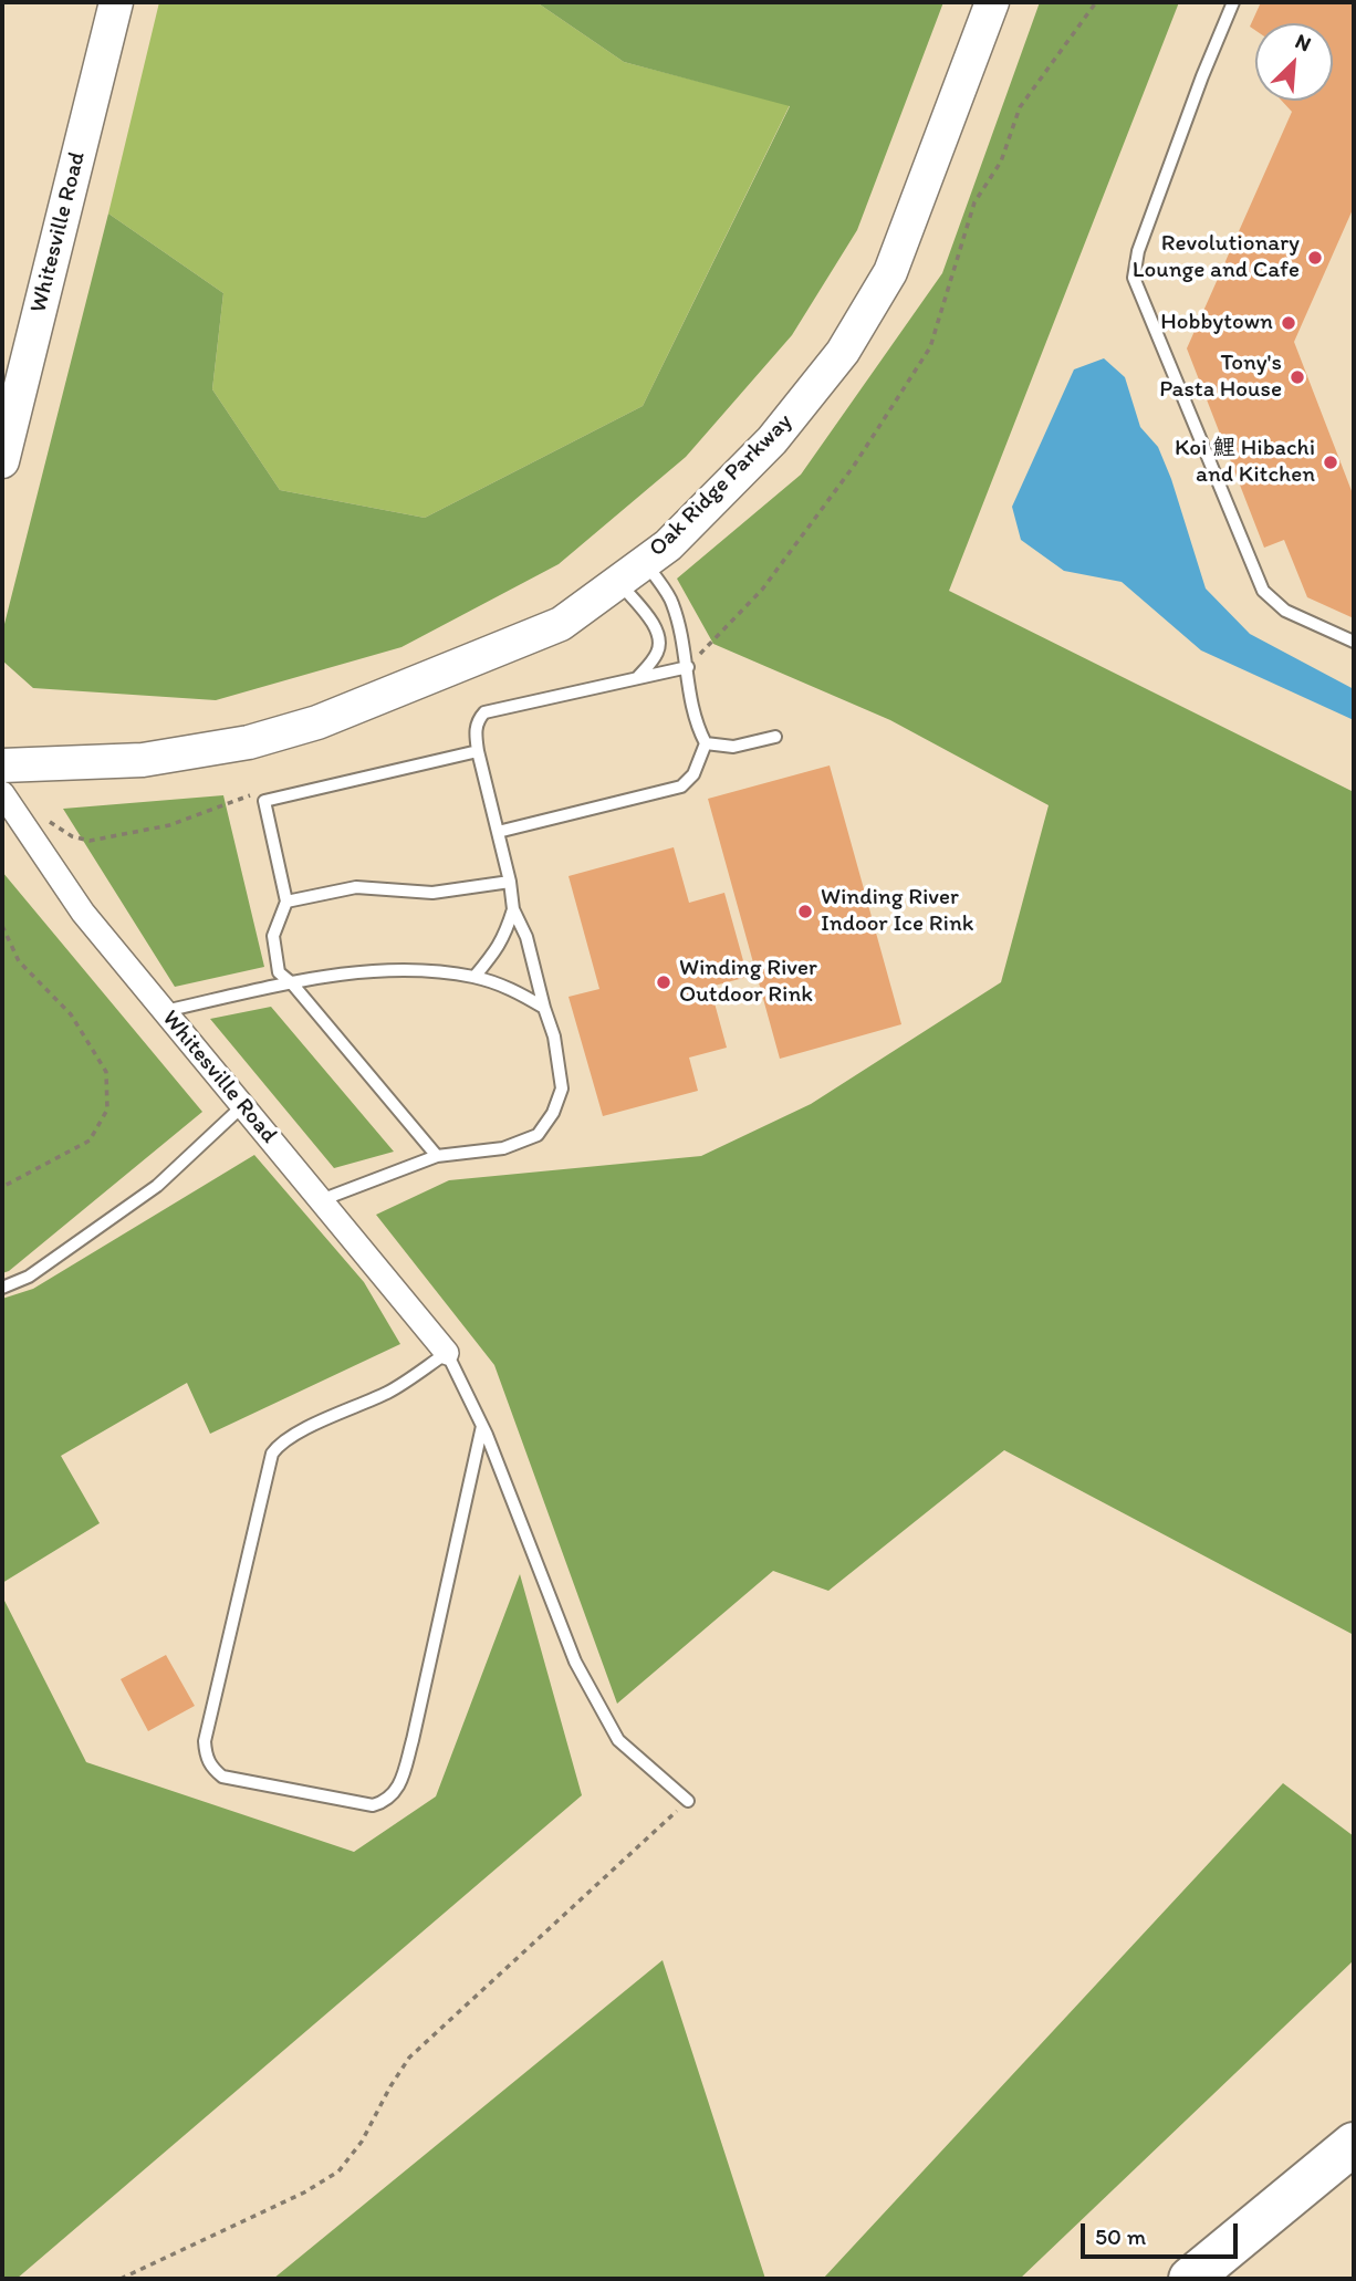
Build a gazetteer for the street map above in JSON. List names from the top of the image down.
{
  "streets": {
    "street": ["Whitesville Road", "Oak Ridge Parkway"]
  },
  "places": [
    "Revolutionary Lounge and Cafe",
    "Hobbytown",
    "Tony's Pasta House",
    "Koi 鯉 Hibachi and Kitchen",
    "Winding River Indoor Ice Rink",
    "Winding River Outdoor Rink"
  ],
  "scale_bar": "50 m",
  "north": "top right"
}
